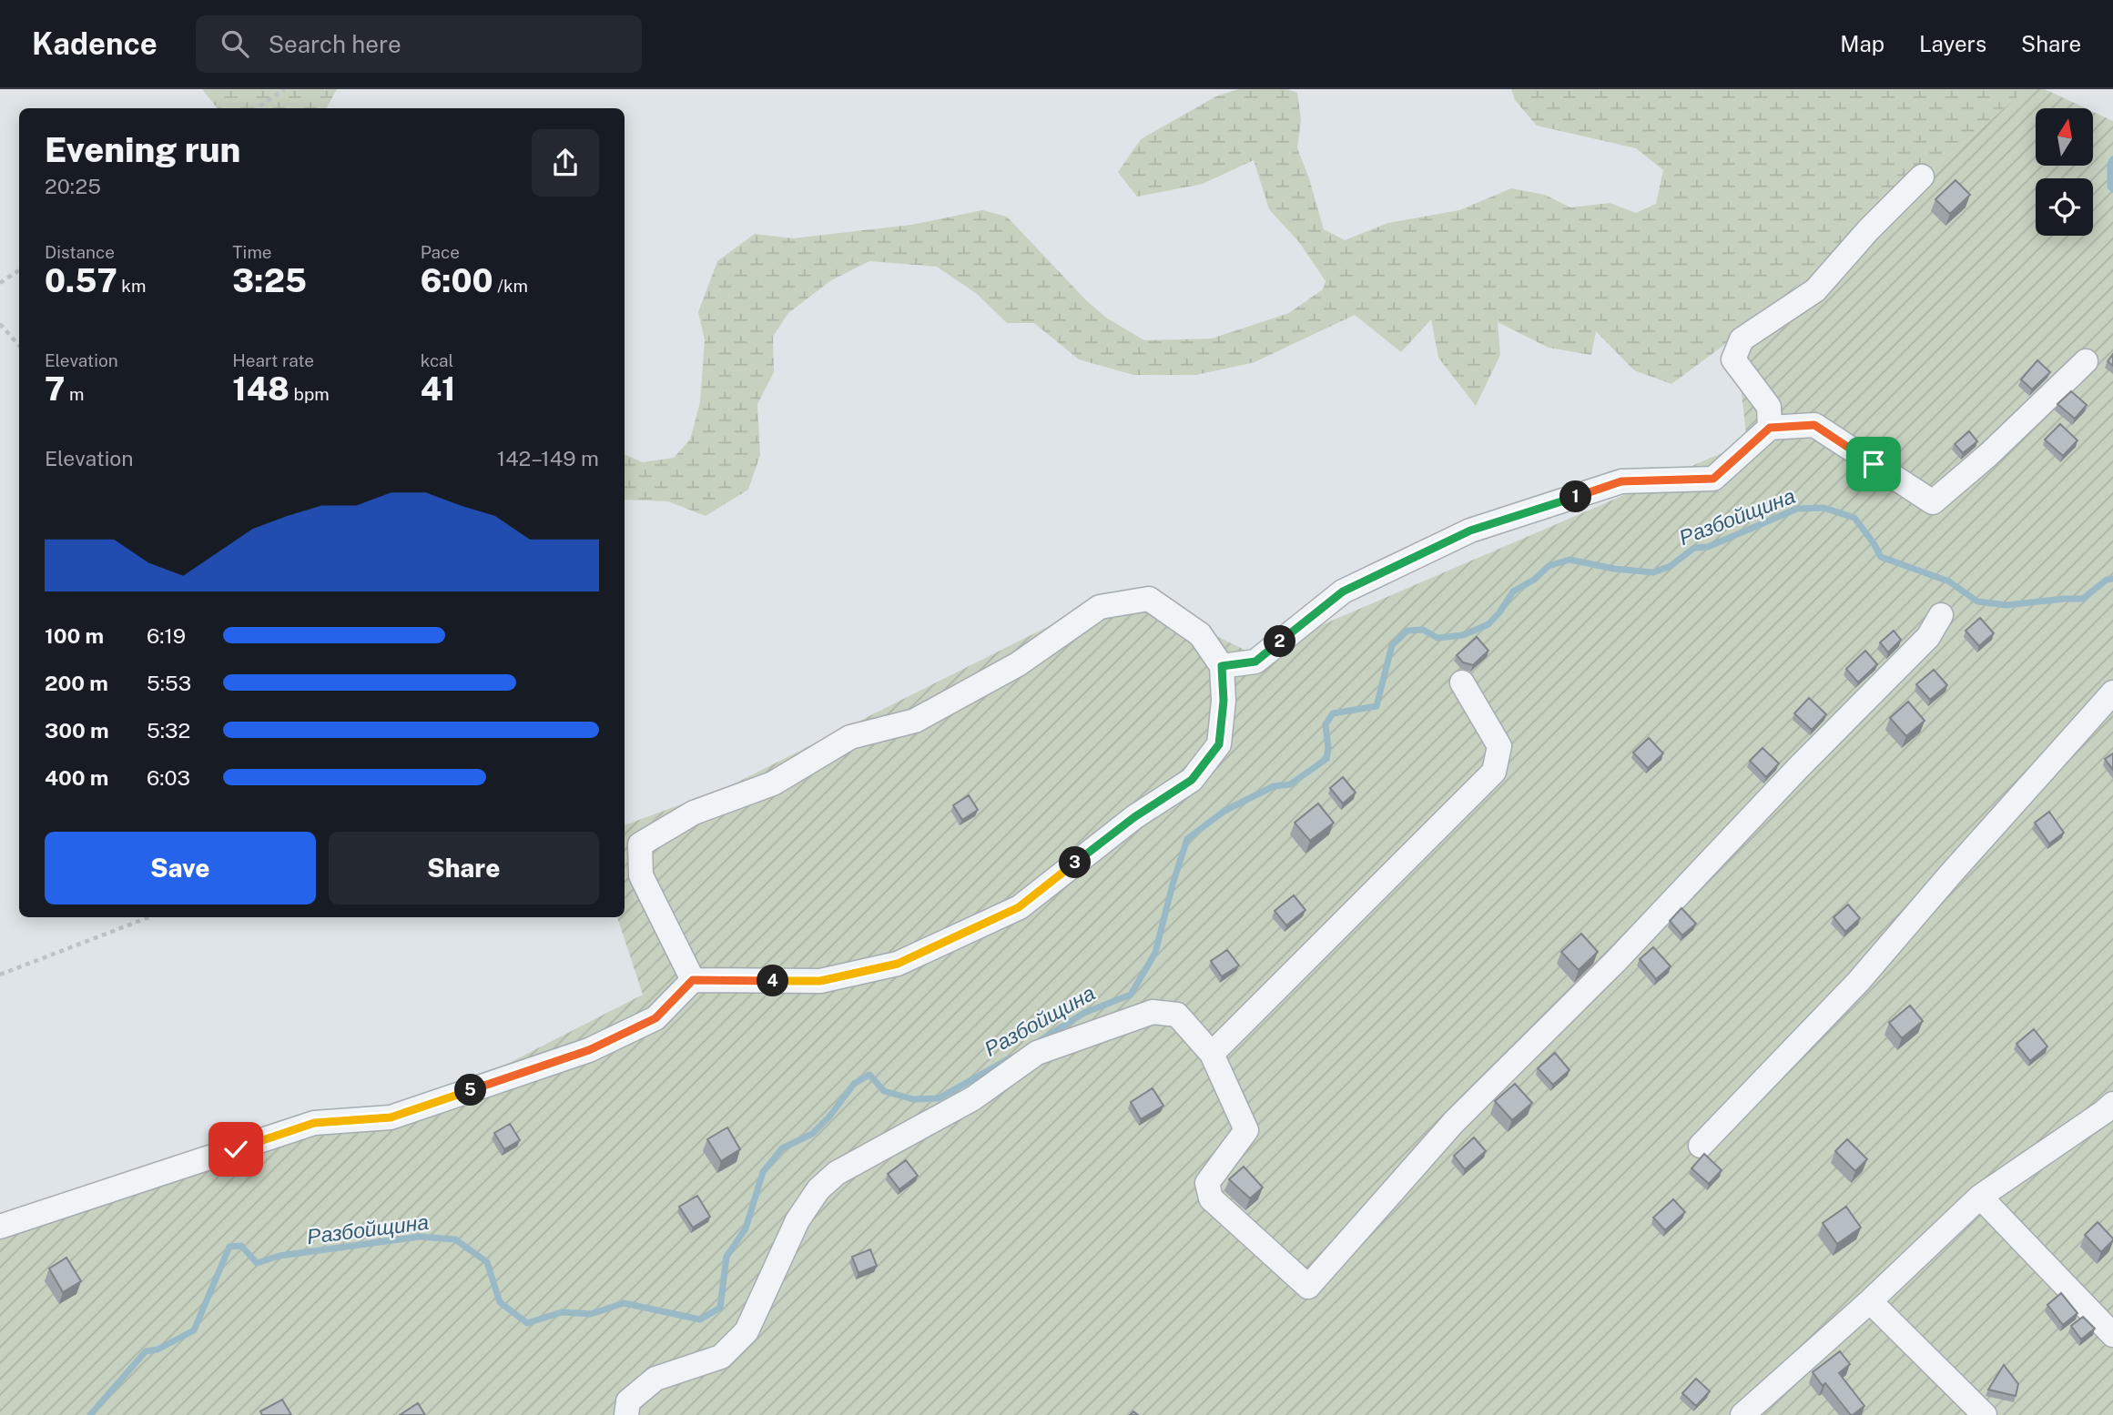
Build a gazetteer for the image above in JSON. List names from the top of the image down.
{
  "water": ["Разбойщина"],
  "north": "top",
  "page": {
    "header": "Kadence",
    "search": "Search here",
    "nav": ["Map", "Layers", "Share"],
    "heading": ["Evening run", "20:25"],
    "stats": [
      ["Distance", "0.57 km"],
      ["Time", "3:25"],
      ["Pace", "6:00 /km"],
      ["Elevation", "7 m"],
      ["Heart rate", "148 bpm"],
      ["kcal", "41"]
    ],
    "chart": ["Elevation", "142–149 m"],
    "pins": [
      "1",
      "2",
      "3",
      "4",
      "5"
    ],
    "list": [
      {
        "name": "100 m",
        "note": "6:19"
      },
      {
        "name": "200 m",
        "note": "5:53"
      },
      {
        "name": "300 m",
        "note": "5:32"
      },
      {
        "name": "400 m",
        "note": "6:03"
      }
    ],
    "buttons": ["Save", "Share"]
  }
}
